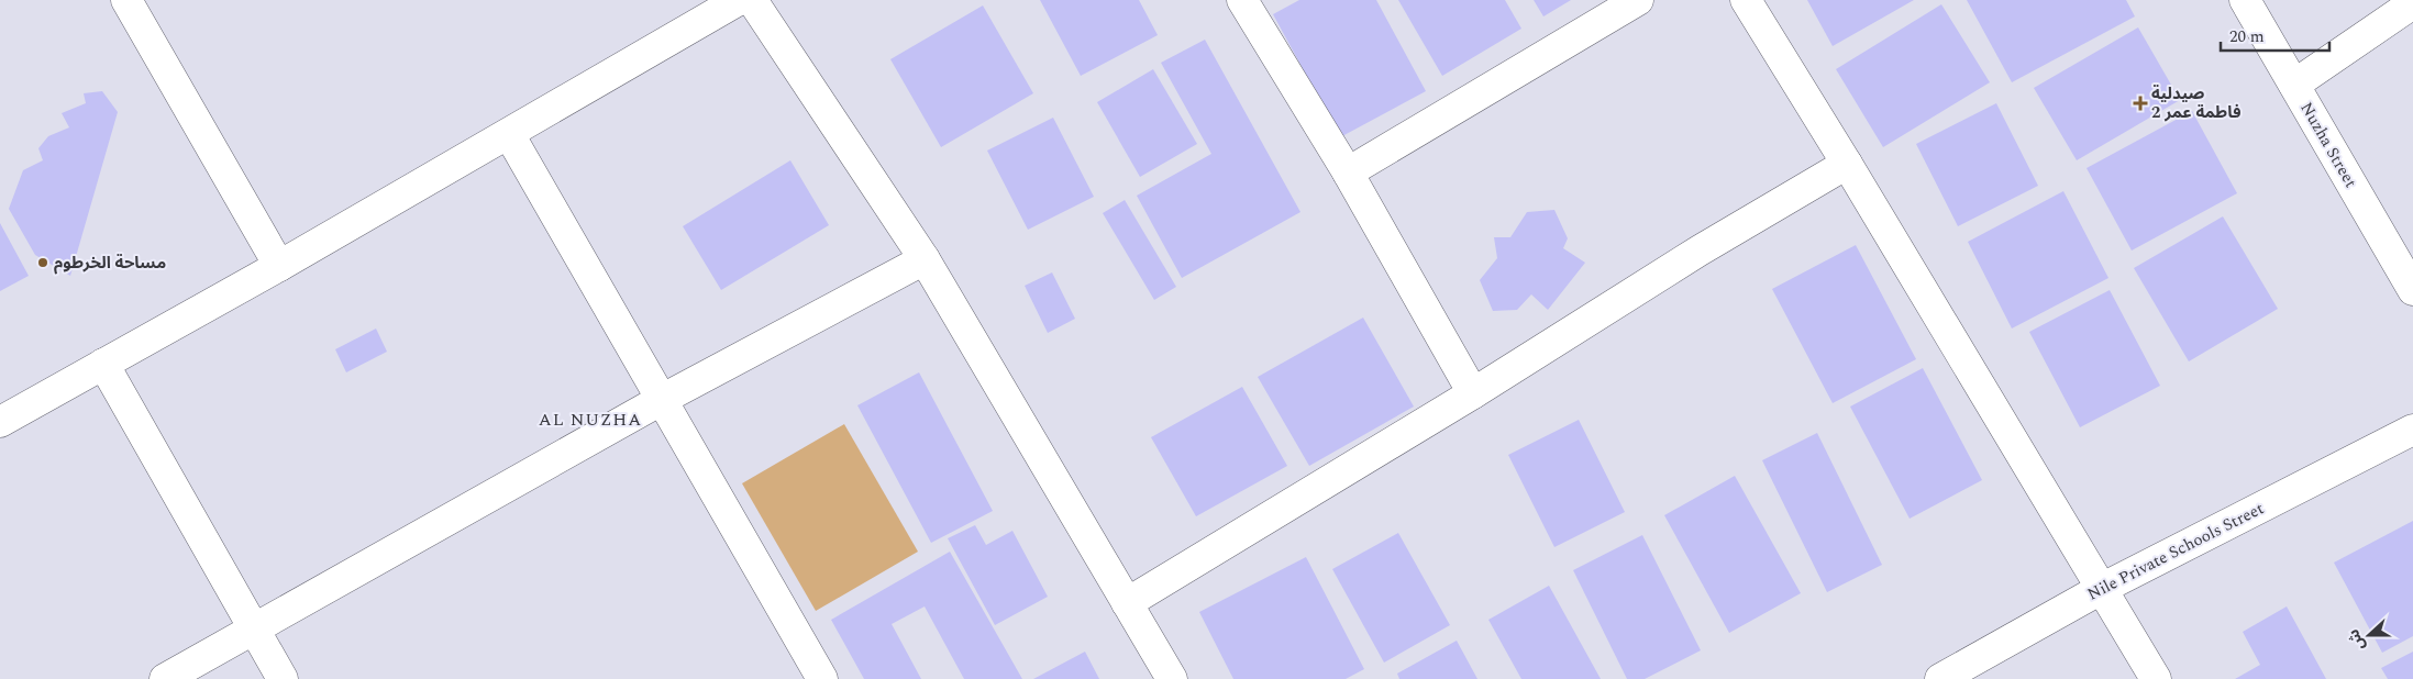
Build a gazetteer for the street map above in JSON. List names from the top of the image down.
{
  "streets": {
    "street": ["Nuzha Street", "Nile Private Schools Street"]
  },
  "districts": ["AL NUZHA"],
  "places": {
    "health": ["صيدلية فاطمة عمر 2"],
    "other": ["مساحة الخرطوم"]
  },
  "scale_bar": "20 m",
  "north": "left"
}
